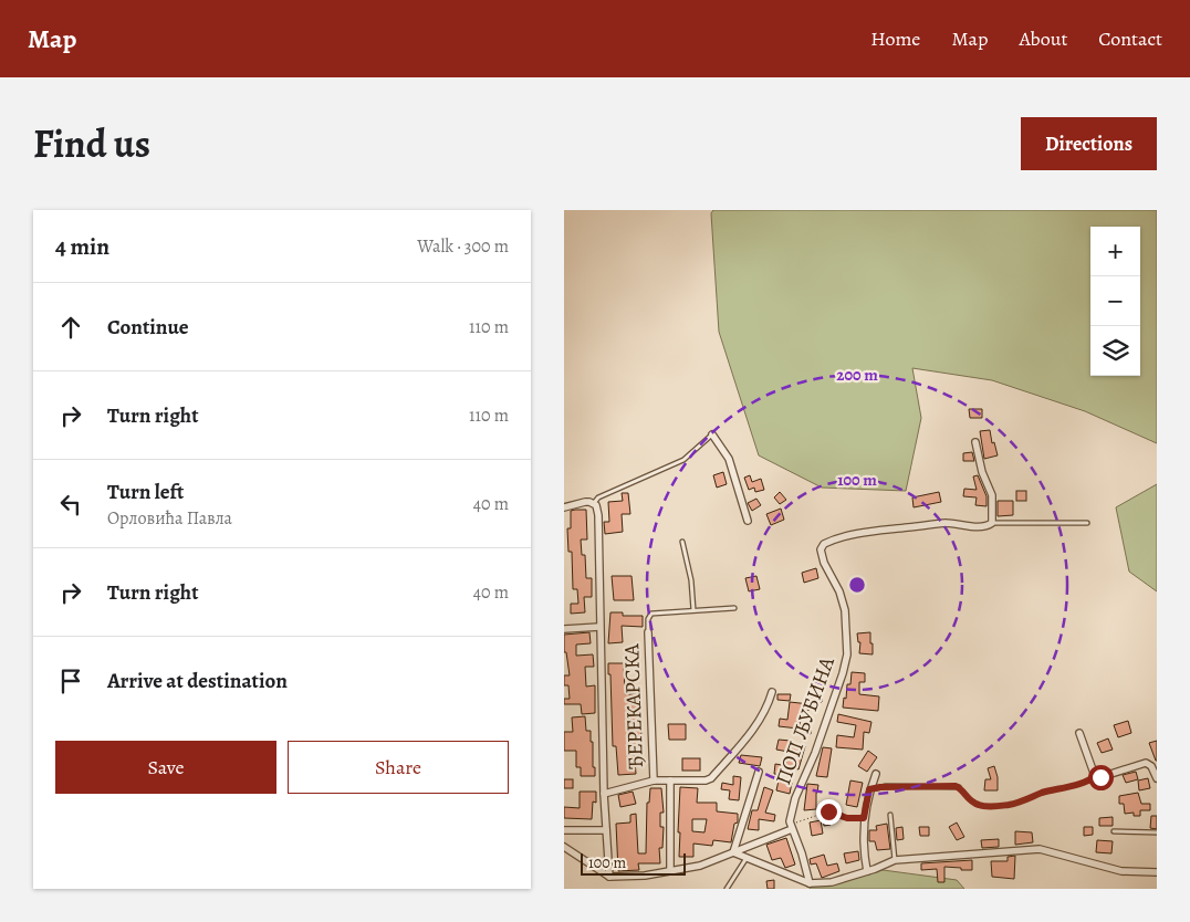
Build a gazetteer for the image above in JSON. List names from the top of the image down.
{
  "streets": {
    "street": ["ЂЕРЕКАРСКА", "ПОП ЉУБИНА"]
  },
  "scale_bar": "100 m",
  "page": {
    "header": "Map",
    "nav": [
      "Home",
      "Map",
      "About",
      "Contact"
    ],
    "title": "Find us",
    "buttons": [
      "Directions",
      ["Save", "Share"]
    ],
    "heading": ["4 min", "Walk · 300 m"],
    "map_buttons": ["+", "−"],
    "list": [
      ["Continue", "110 m"],
      ["Turn right", "110 m"],
      ["Turn left", "Орловића Павла", "40 m"],
      ["Turn right", "40 m"],
      "Arrive at destination"
    ],
    "scale": "100 m"
  },
  "rings": ["200 m", "100 m"]
}
